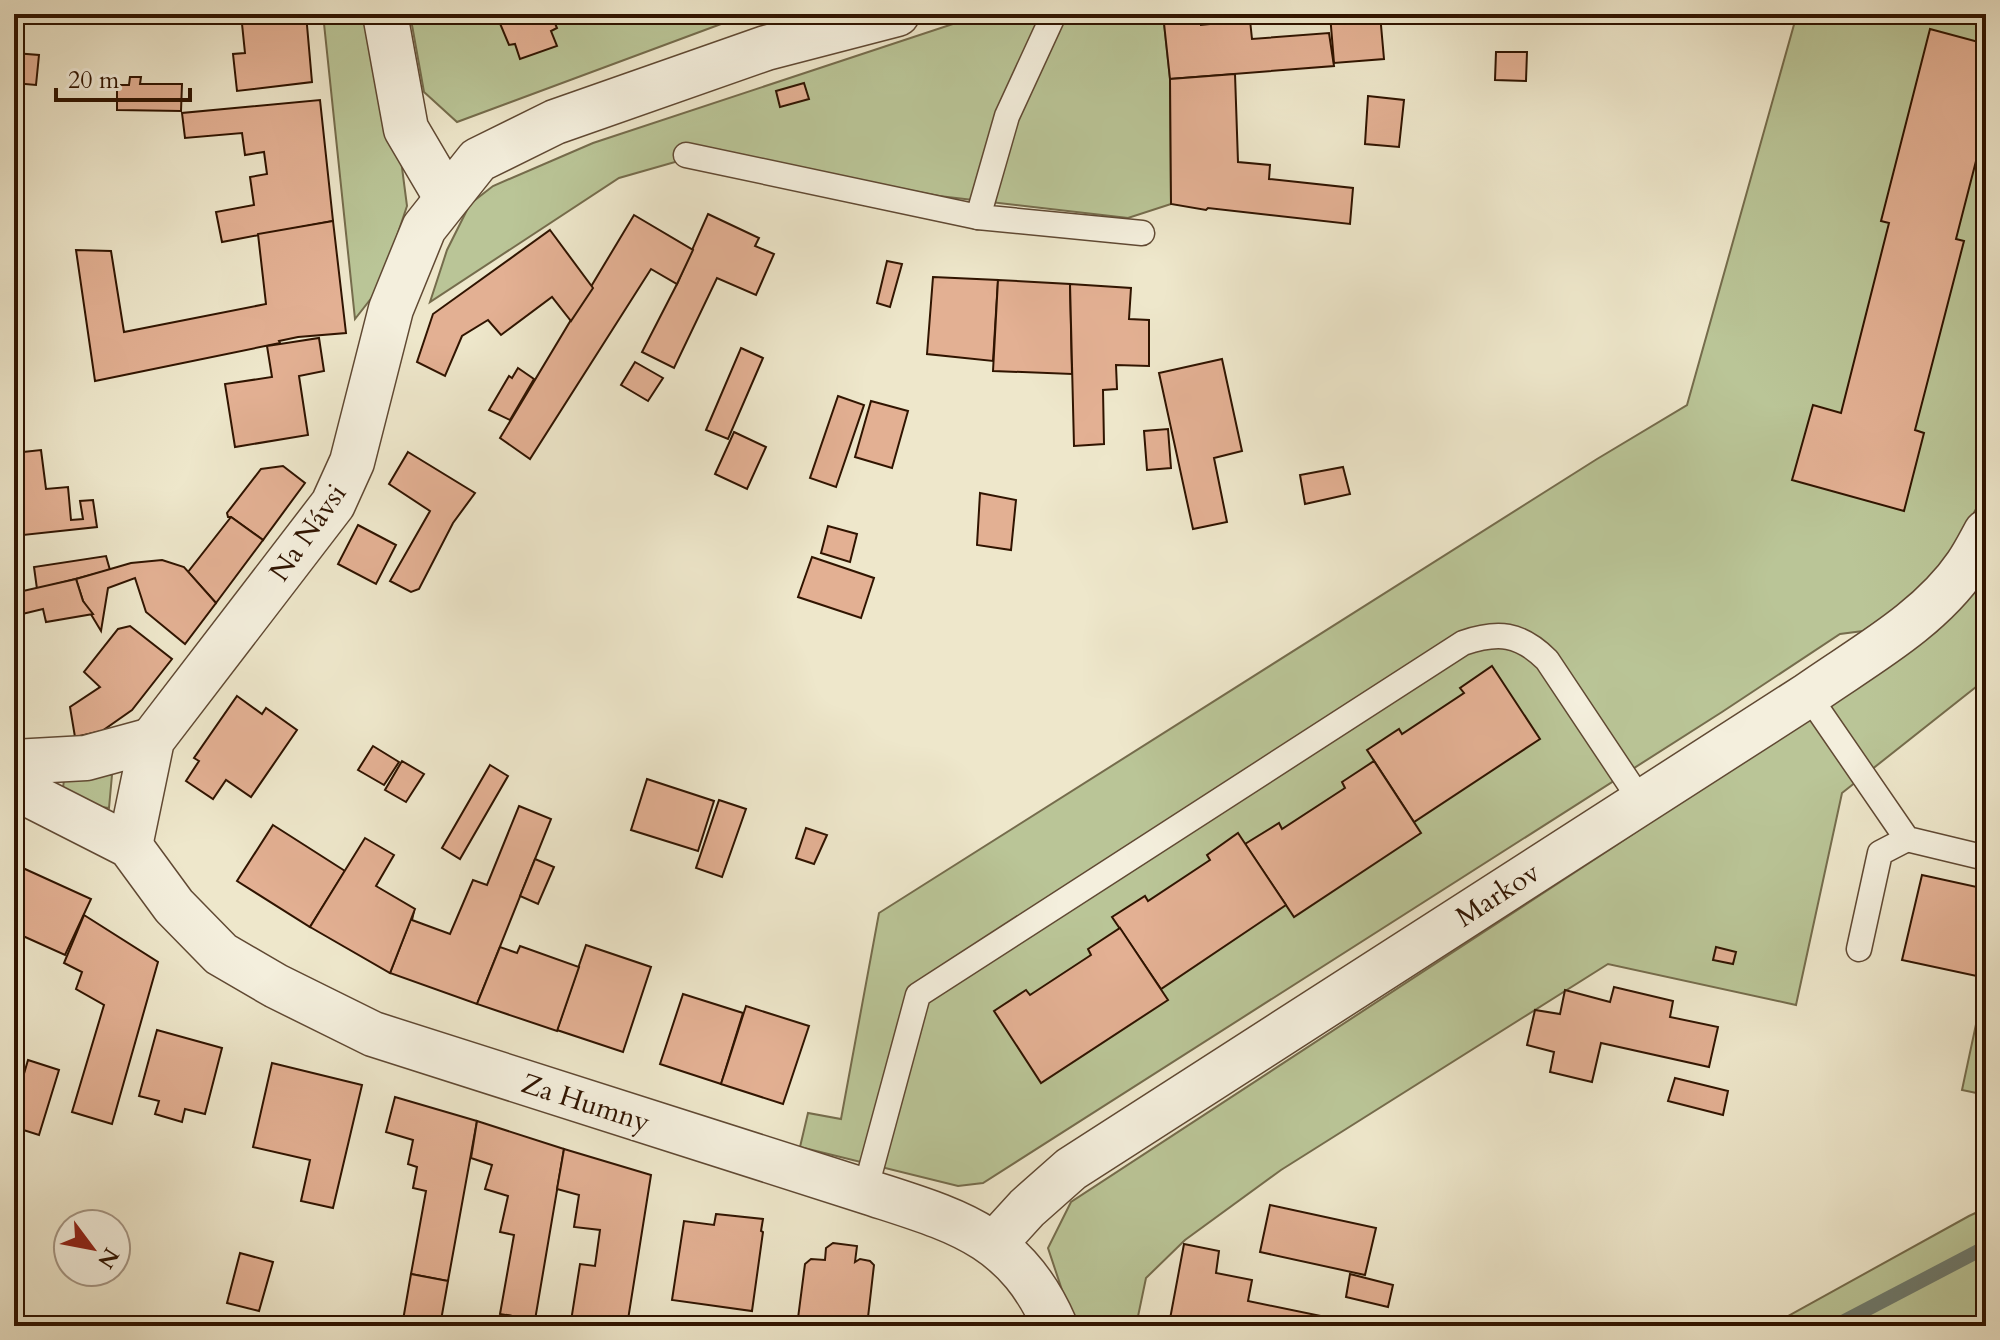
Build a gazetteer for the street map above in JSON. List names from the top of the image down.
{
  "streets": {
    "street": ["Na Návsi", "Markov", "Za Humny"]
  },
  "crossings": [
    ["Na Návsi", "Za Humny"],
    ["Markov", "Za Humny"]
  ],
  "scale_bar": "20 m",
  "north": "bottom right"
}
